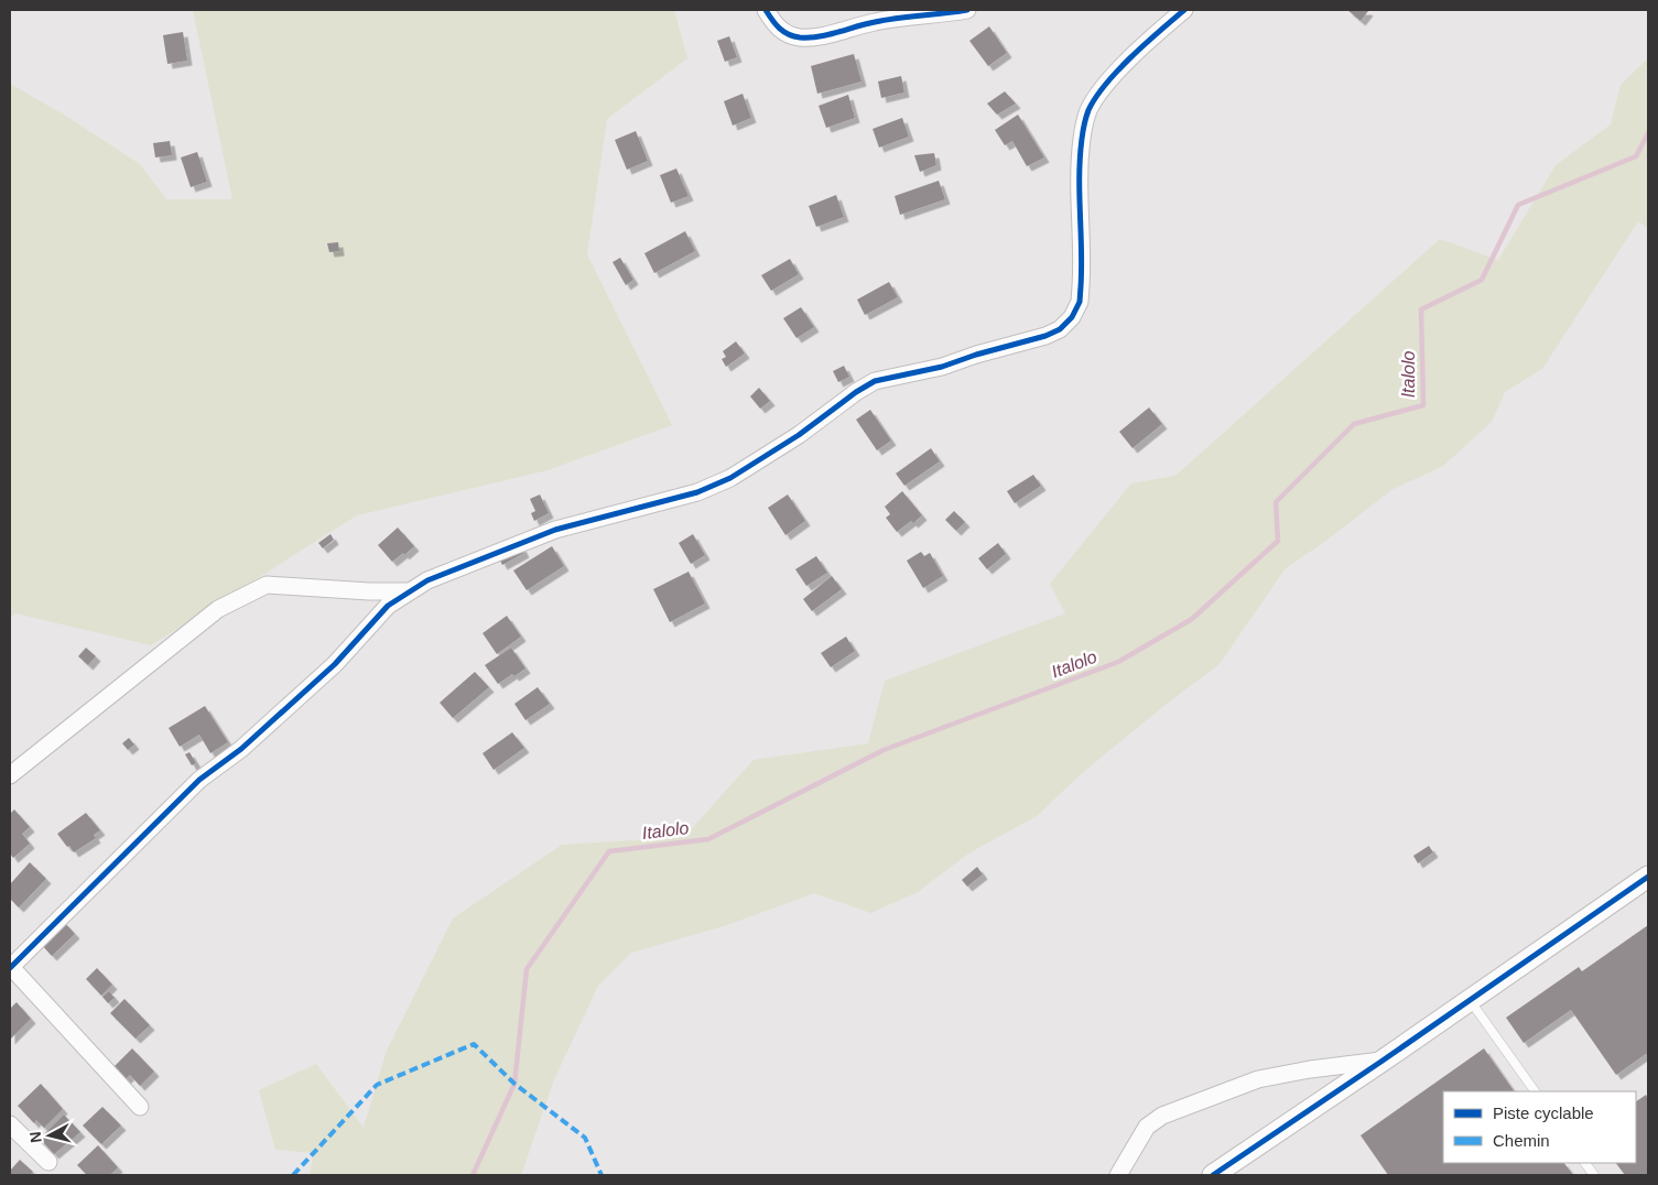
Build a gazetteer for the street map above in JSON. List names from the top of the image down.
{
  "water": ["Italolo"],
  "legend": ["Piste cyclable", "Chemin"],
  "north": "left"
}
